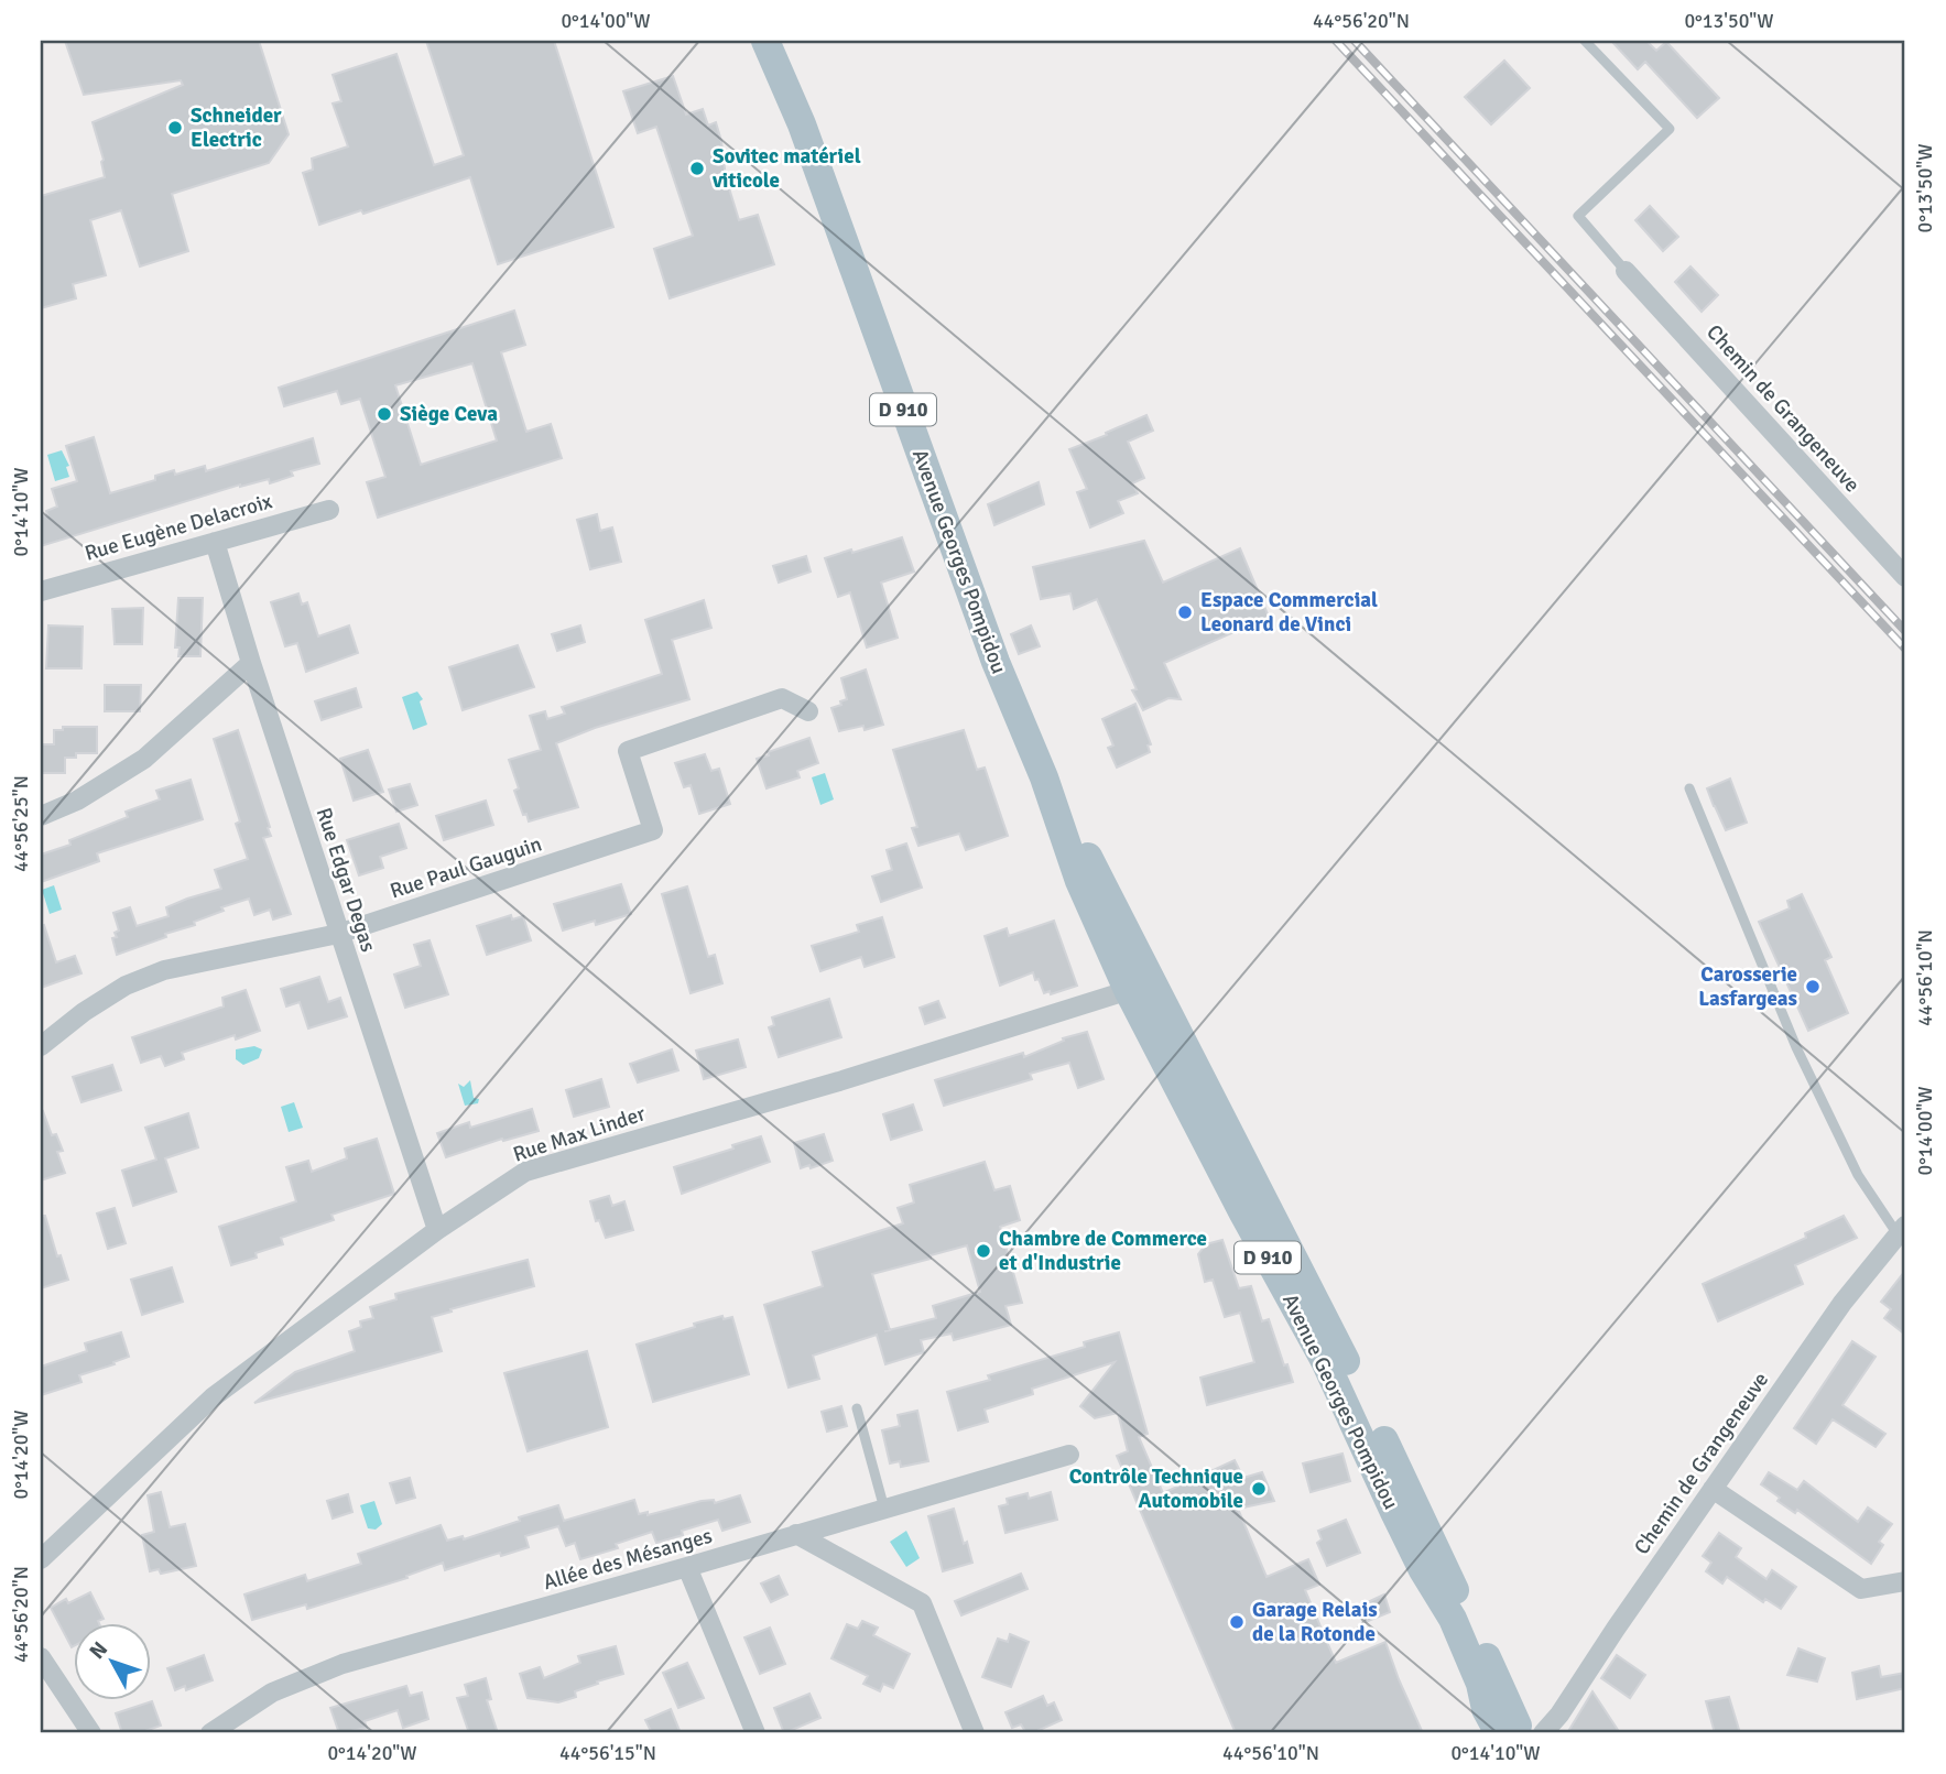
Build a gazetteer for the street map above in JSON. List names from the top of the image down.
{
  "streets": {
    "main road": ["D 910", "Avenue Georges Pompidou"],
    "street": [
      "Chemin de Grangeneuve",
      "Rue Eugène Delacroix",
      "Rue Paul Gauguin",
      "Rue Edgar Degas",
      "Rue Max Linder",
      "Allée des Mésanges"
    ]
  },
  "crossings": [
    ["Chemin de Grangeneuve", "Avenue Georges Pompidou"],
    ["Rue Eugène Delacroix", "Rue Edgar Degas"],
    ["Avenue Georges Pompidou", "Rue Max Linder"],
    ["Rue Paul Gauguin", "Rue Edgar Degas"],
    ["Rue Edgar Degas", "Rue Max Linder"]
  ],
  "places": [
    "Schneider Electric",
    "Sovitec matériel viticole",
    "Siège Ceva",
    "Espace Commercial Leonard de Vinci",
    "Carosserie Lasfargeas",
    "Chambre de Commerce et d'Industrie",
    "Contrôle Technique Automobile",
    "Garage Relais de la Rotonde"
  ],
  "north": "top left",
  "coordinates": [
    "0°14'00\"W",
    "44°56'20\"N",
    "0°13'50\"W",
    "0°14'10\"W",
    "44°56'25\"N",
    "44°56'10\"N",
    "0°14'20\"W",
    "44°56'15\"N"
  ]
}
